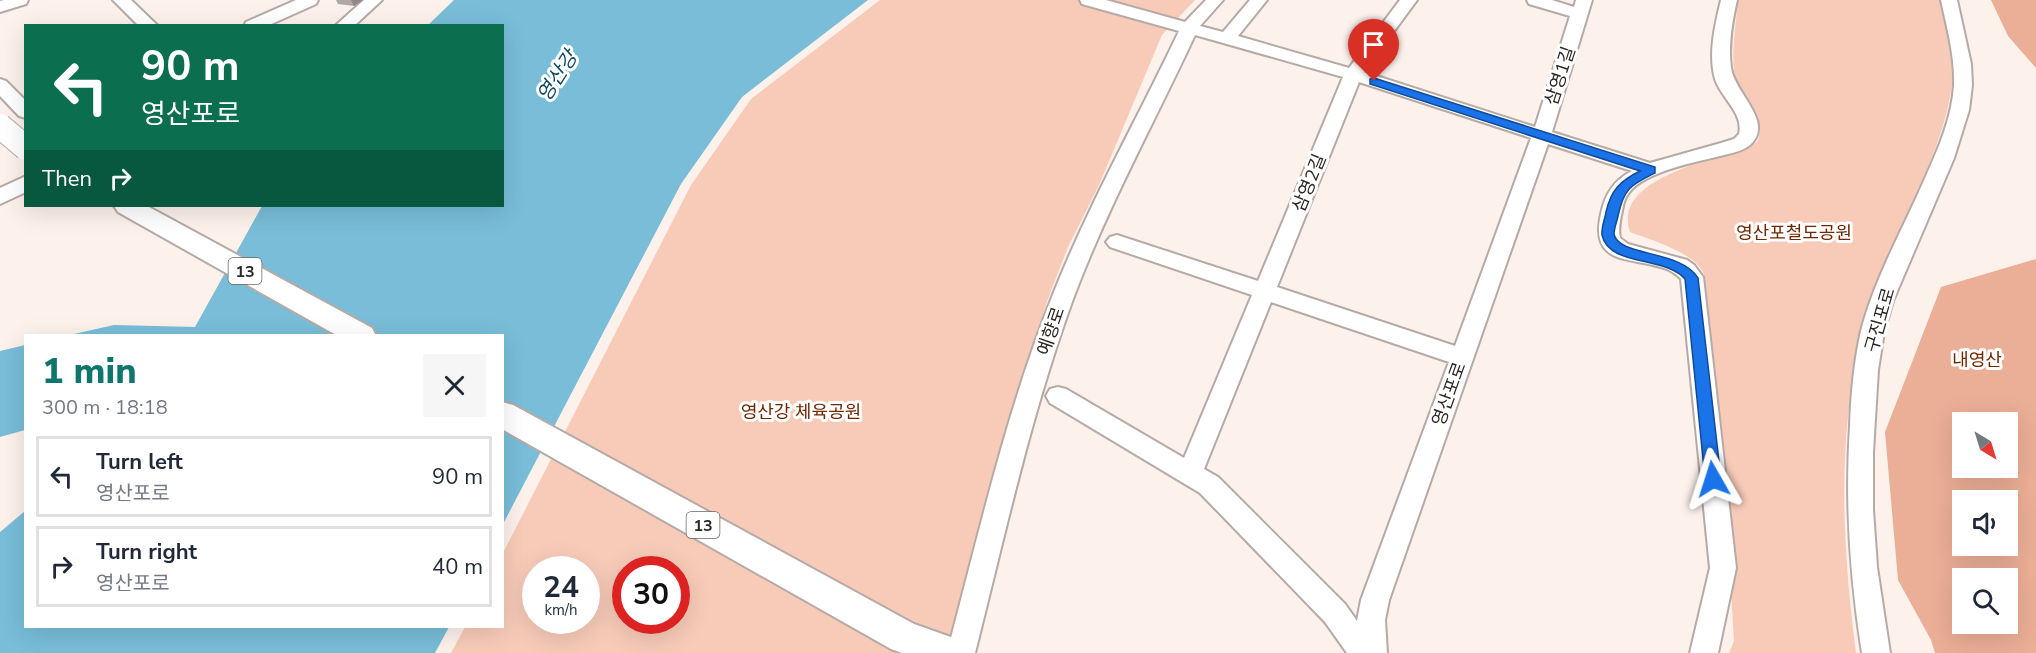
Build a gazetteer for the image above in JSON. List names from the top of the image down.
{
  "streets": {
    "main road": ["13"],
    "street": [
      "삼영1길",
      "삼영2길",
      "구진포로",
      "예향로",
      "영산포로"
    ]
  },
  "crossings": [
    ["삼영1길", "영산포로"]
  ],
  "water": ["영산강"],
  "parks": ["영산포철도공원", "내영산", "영산강 체육공원"],
  "north": "bottom right",
  "page": {
    "turn": ["90 m", "영산포로"],
    "then": "Then",
    "heading": ["1 min", "300 m · 18:18"],
    "list": [
      {
        "name": "Turn left",
        "note": "영산포로",
        "value": "90 m"
      },
      {
        "name": "Turn right",
        "note": "영산포로",
        "value": "40 m"
      }
    ],
    "speed": "24 km/h",
    "limit": "30"
  }
}
